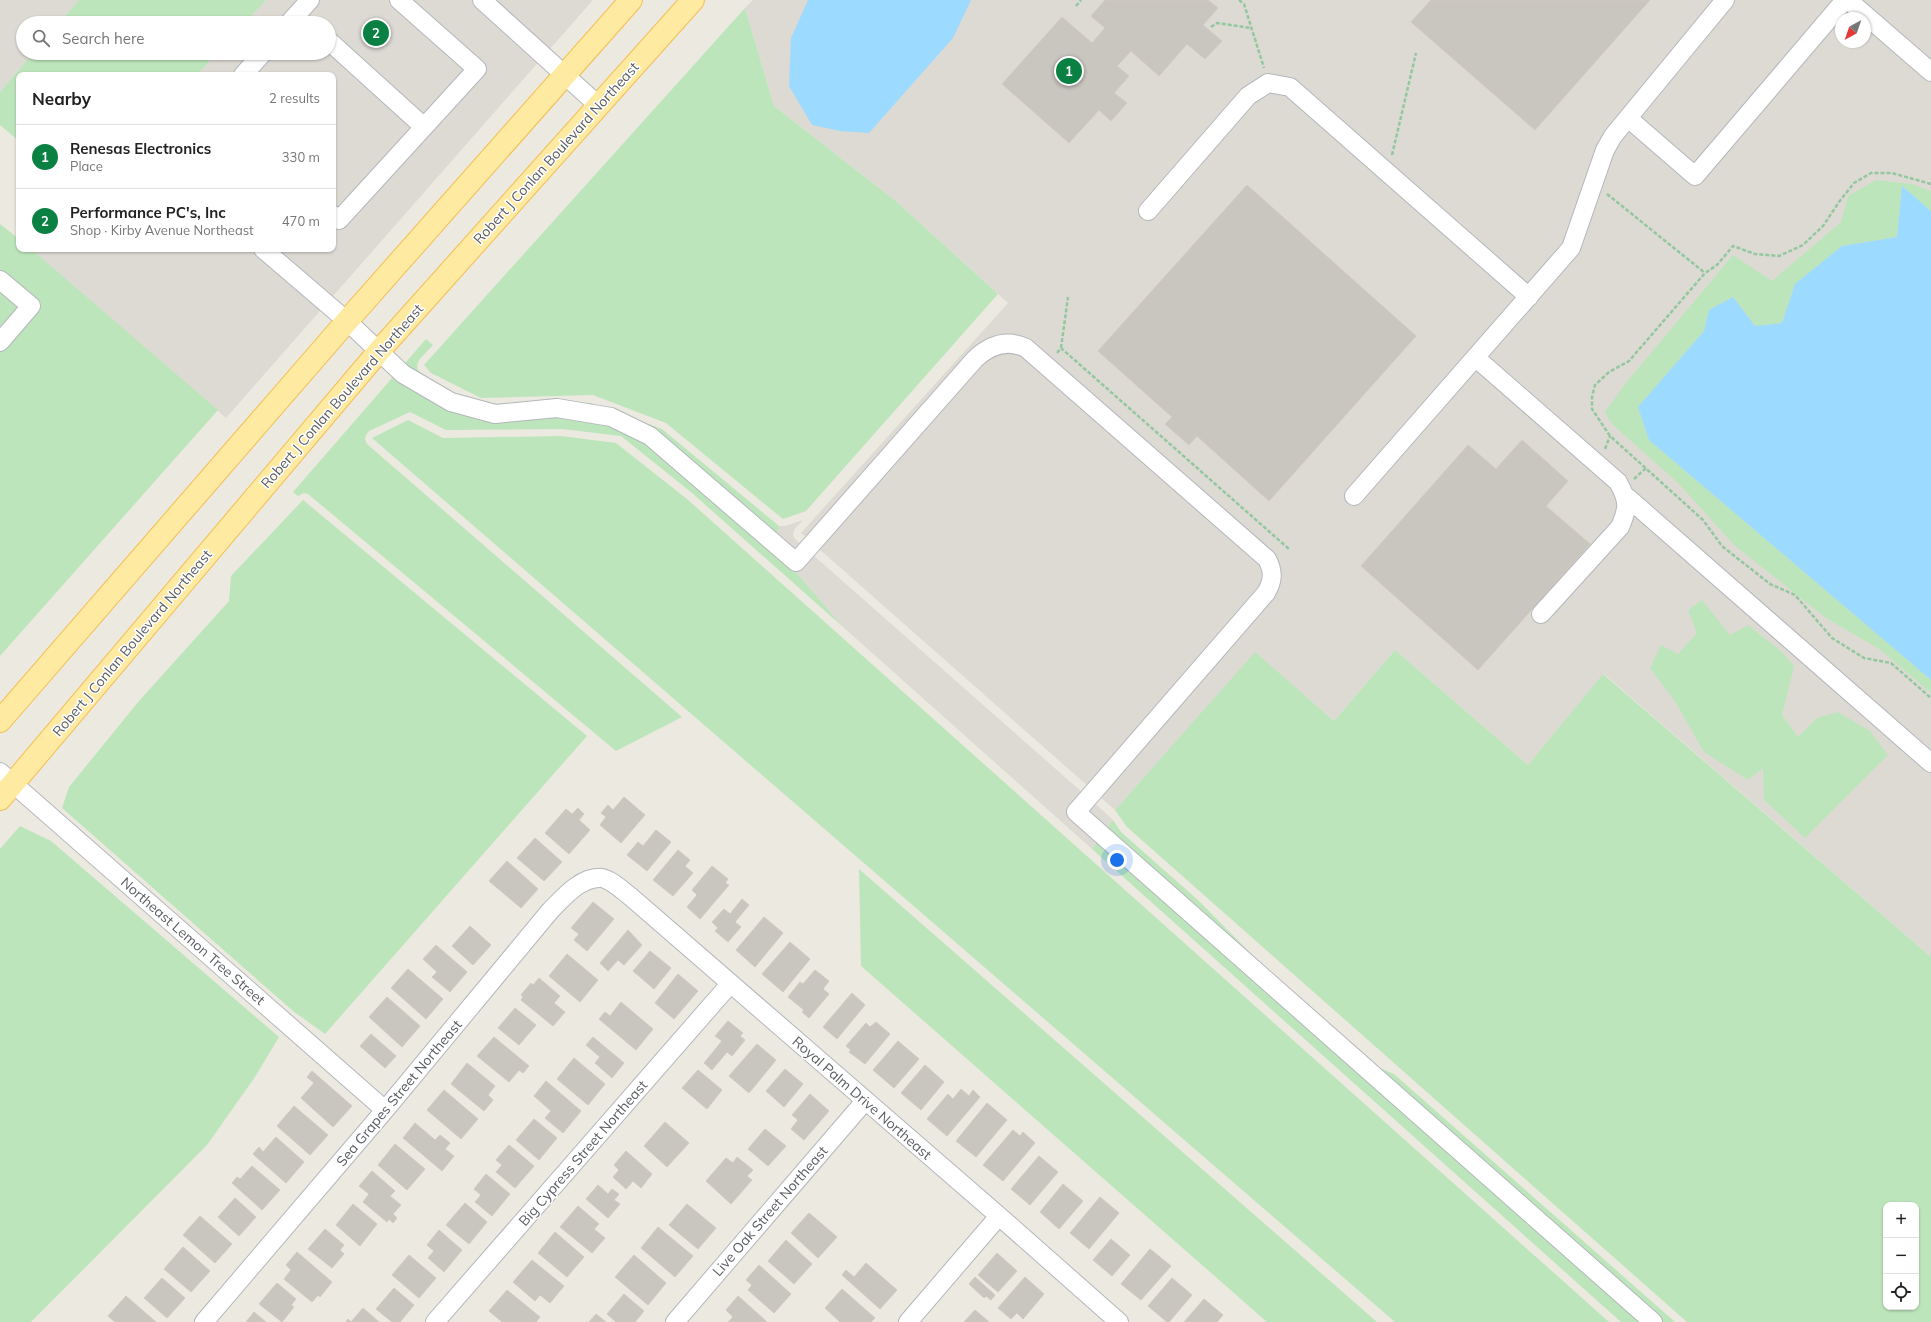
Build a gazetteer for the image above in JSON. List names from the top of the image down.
{
  "streets": {
    "main road": ["Robert J Conlan Boulevard Northeast"],
    "street": [
      "Northeast Lemon Tree Street",
      "Sea Grapes Street Northeast",
      "Royal Palm Drive Northeast",
      "Big Cypress Street Northeast",
      "Live Oak Street Northeast"
    ]
  },
  "crossings": [
    ["Robert J Conlan Boulevard Northeast", "Northeast Lemon Tree Street"],
    ["Northeast Lemon Tree Street", "Sea Grapes Street Northeast"],
    ["Sea Grapes Street Northeast", "Royal Palm Drive Northeast"],
    ["Royal Palm Drive Northeast", "Big Cypress Street Northeast"],
    ["Royal Palm Drive Northeast", "Live Oak Street Northeast"]
  ],
  "north": "bottom left",
  "page": {
    "search": "Search here",
    "pins": ["2", "1"],
    "heading": ["Nearby", "2 results"],
    "list": [
      {
        "mark": "1",
        "name": "Renesas Electronics",
        "note": "Place",
        "value": "330 m"
      },
      {
        "mark": "2",
        "name": "Performance PC's, Inc",
        "note": "Shop · Kirby Avenue Northeast",
        "value": "470 m"
      }
    ],
    "map_buttons": ["+", "−"]
  }
}
